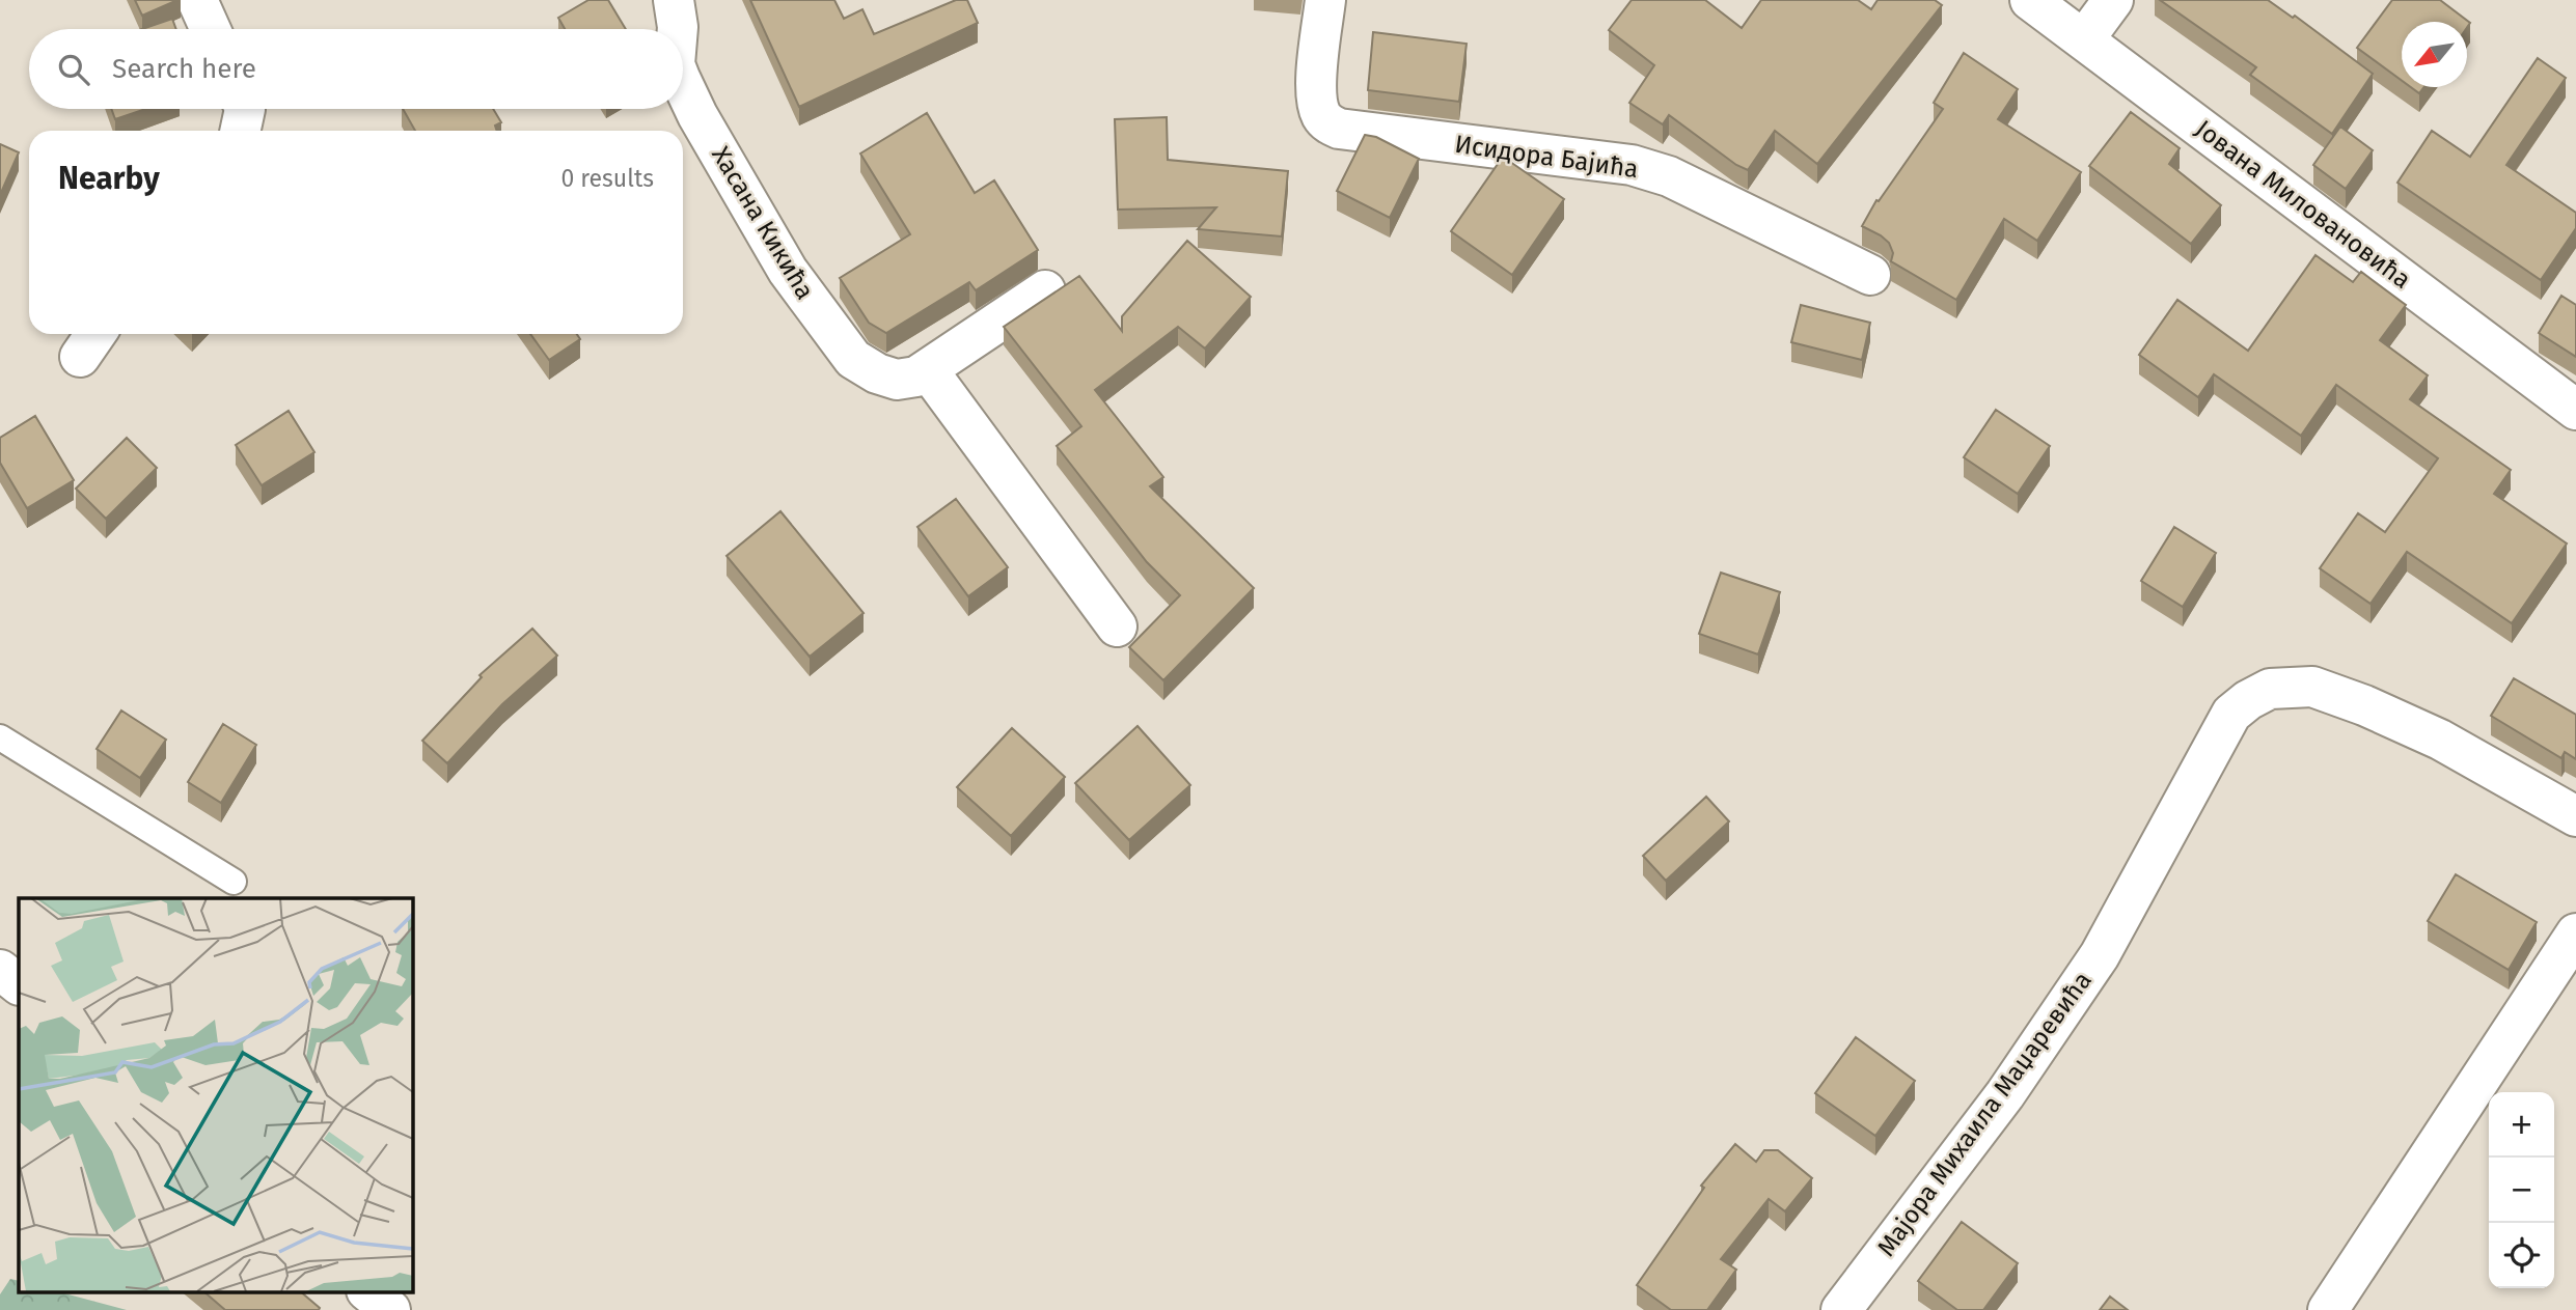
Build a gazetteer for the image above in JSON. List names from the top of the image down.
{
  "streets": {
    "street": [
      "Исидора Бајића",
      "Јована Миловановића",
      "Хасана Кикића",
      "Мајора Михаила Маџаревића"
    ]
  },
  "north": "bottom left",
  "page": {
    "search": "Search here",
    "heading": ["Nearby", "0 results"],
    "map_buttons": ["+", "−"]
  }
}
